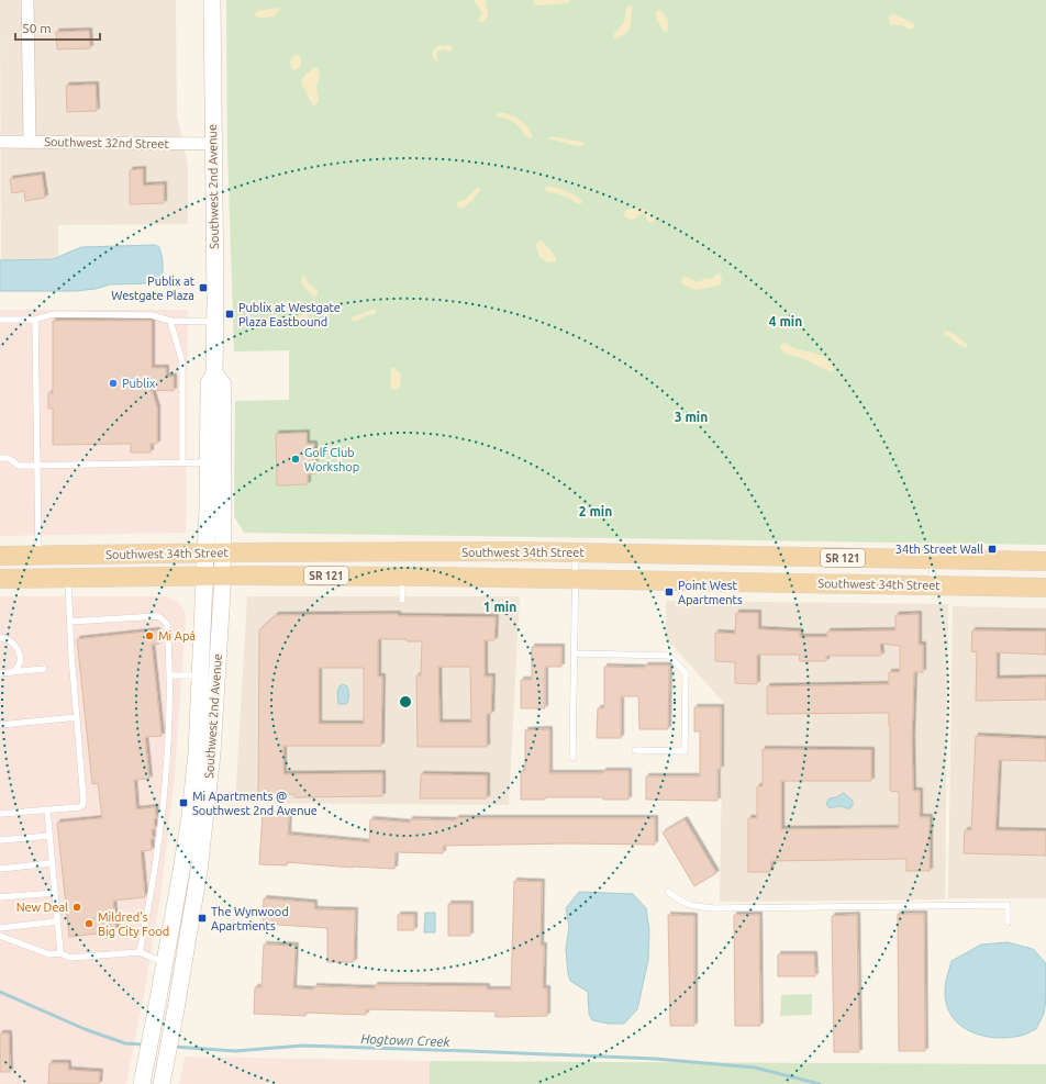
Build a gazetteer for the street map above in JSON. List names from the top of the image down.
{
  "streets": {
    "main road": ["Southwest 2nd Avenue", "Southwest 34th Street", "SR 121"],
    "street": ["Southwest 32nd Street"]
  },
  "crossings": [
    ["Southwest 32nd Street", "Southwest 2nd Avenue"],
    ["Southwest 2nd Avenue", "Southwest 34th Street"]
  ],
  "water": ["Hogtown Creek"],
  "places": {
    "transit": [
      "Publix at Westgate Plaza",
      "Publix at Westgate Plaza Eastbound",
      "34th Street Wall",
      "Point West Apartments",
      "Mi Apartments @ Southwest 2nd Avenue",
      "The Wynwood Apartments"
    ],
    "other": [
      "Publix",
      "Golf Club Workshop",
      "Mi Apá",
      "New Deal",
      "Mildred's Big City Food"
    ]
  },
  "scale_bar": "50 m",
  "rings": [
    "4 min",
    "3 min",
    "2 min",
    "1 min"
  ]
}
